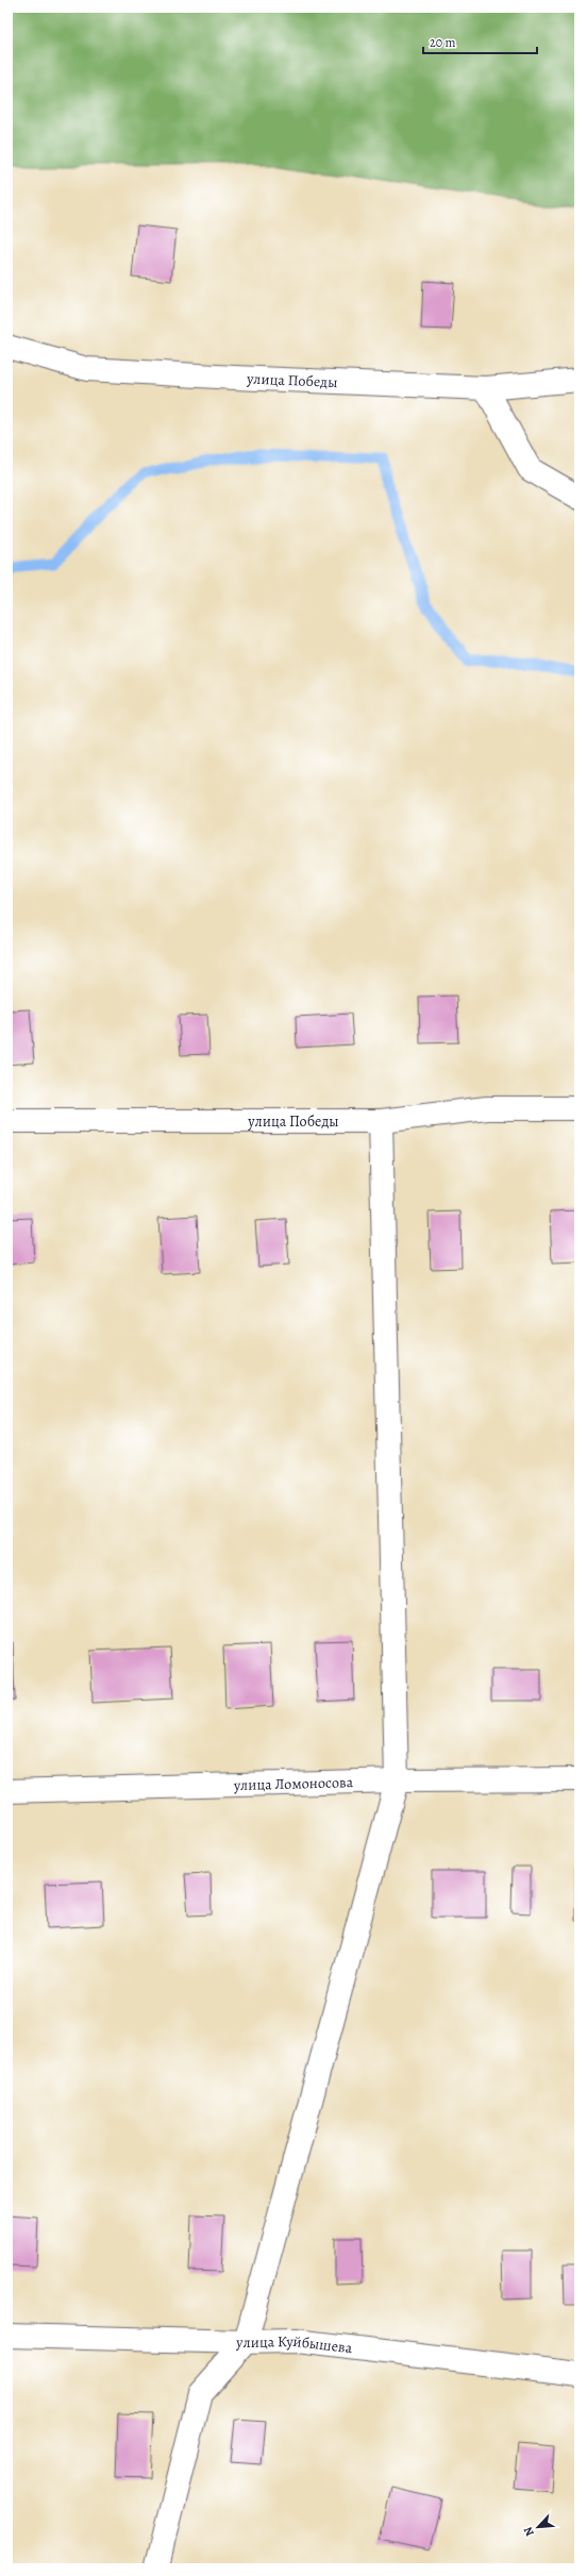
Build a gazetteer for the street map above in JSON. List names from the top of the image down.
{
  "streets": {
    "street": ["улица Победы", "улица Ломоносова", "улица Куйбышева"]
  },
  "scale_bar": "20 m",
  "north": "bottom left"
}
